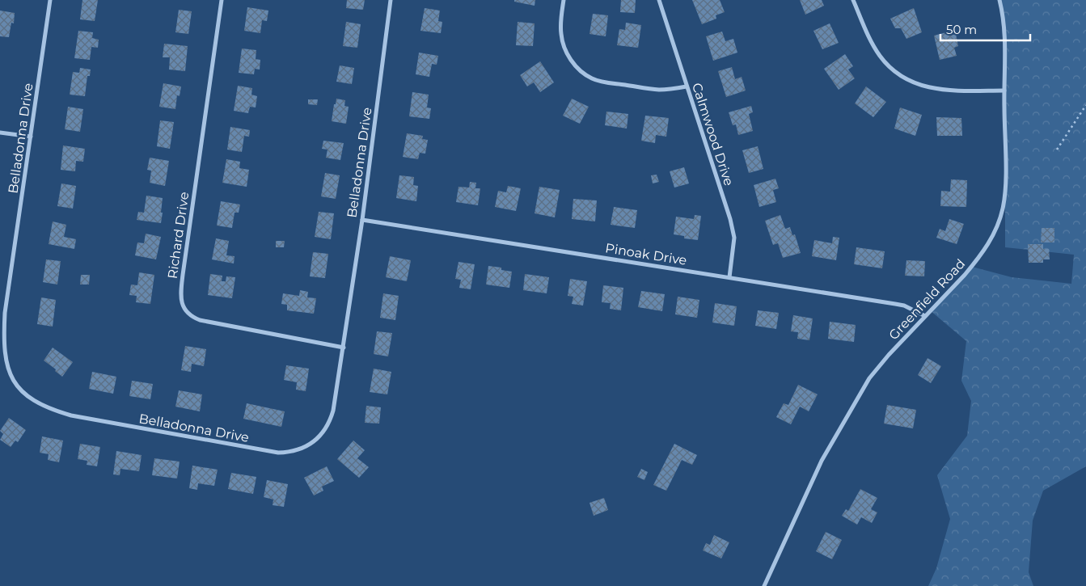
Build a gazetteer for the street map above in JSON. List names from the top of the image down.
{
  "streets": {
    "street": [
      "Calmwood Drive",
      "Belladonna Drive",
      "Richard Drive",
      "Pinoak Drive",
      "Greenfield Road"
    ]
  },
  "crossings": [
    ["Calmwood Drive", "Pinoak Drive"],
    ["Belladonna Drive", "Richard Drive"],
    ["Belladonna Drive", "Pinoak Drive"],
    ["Pinoak Drive", "Greenfield Road"]
  ],
  "scale_bar": "50 m"
}
